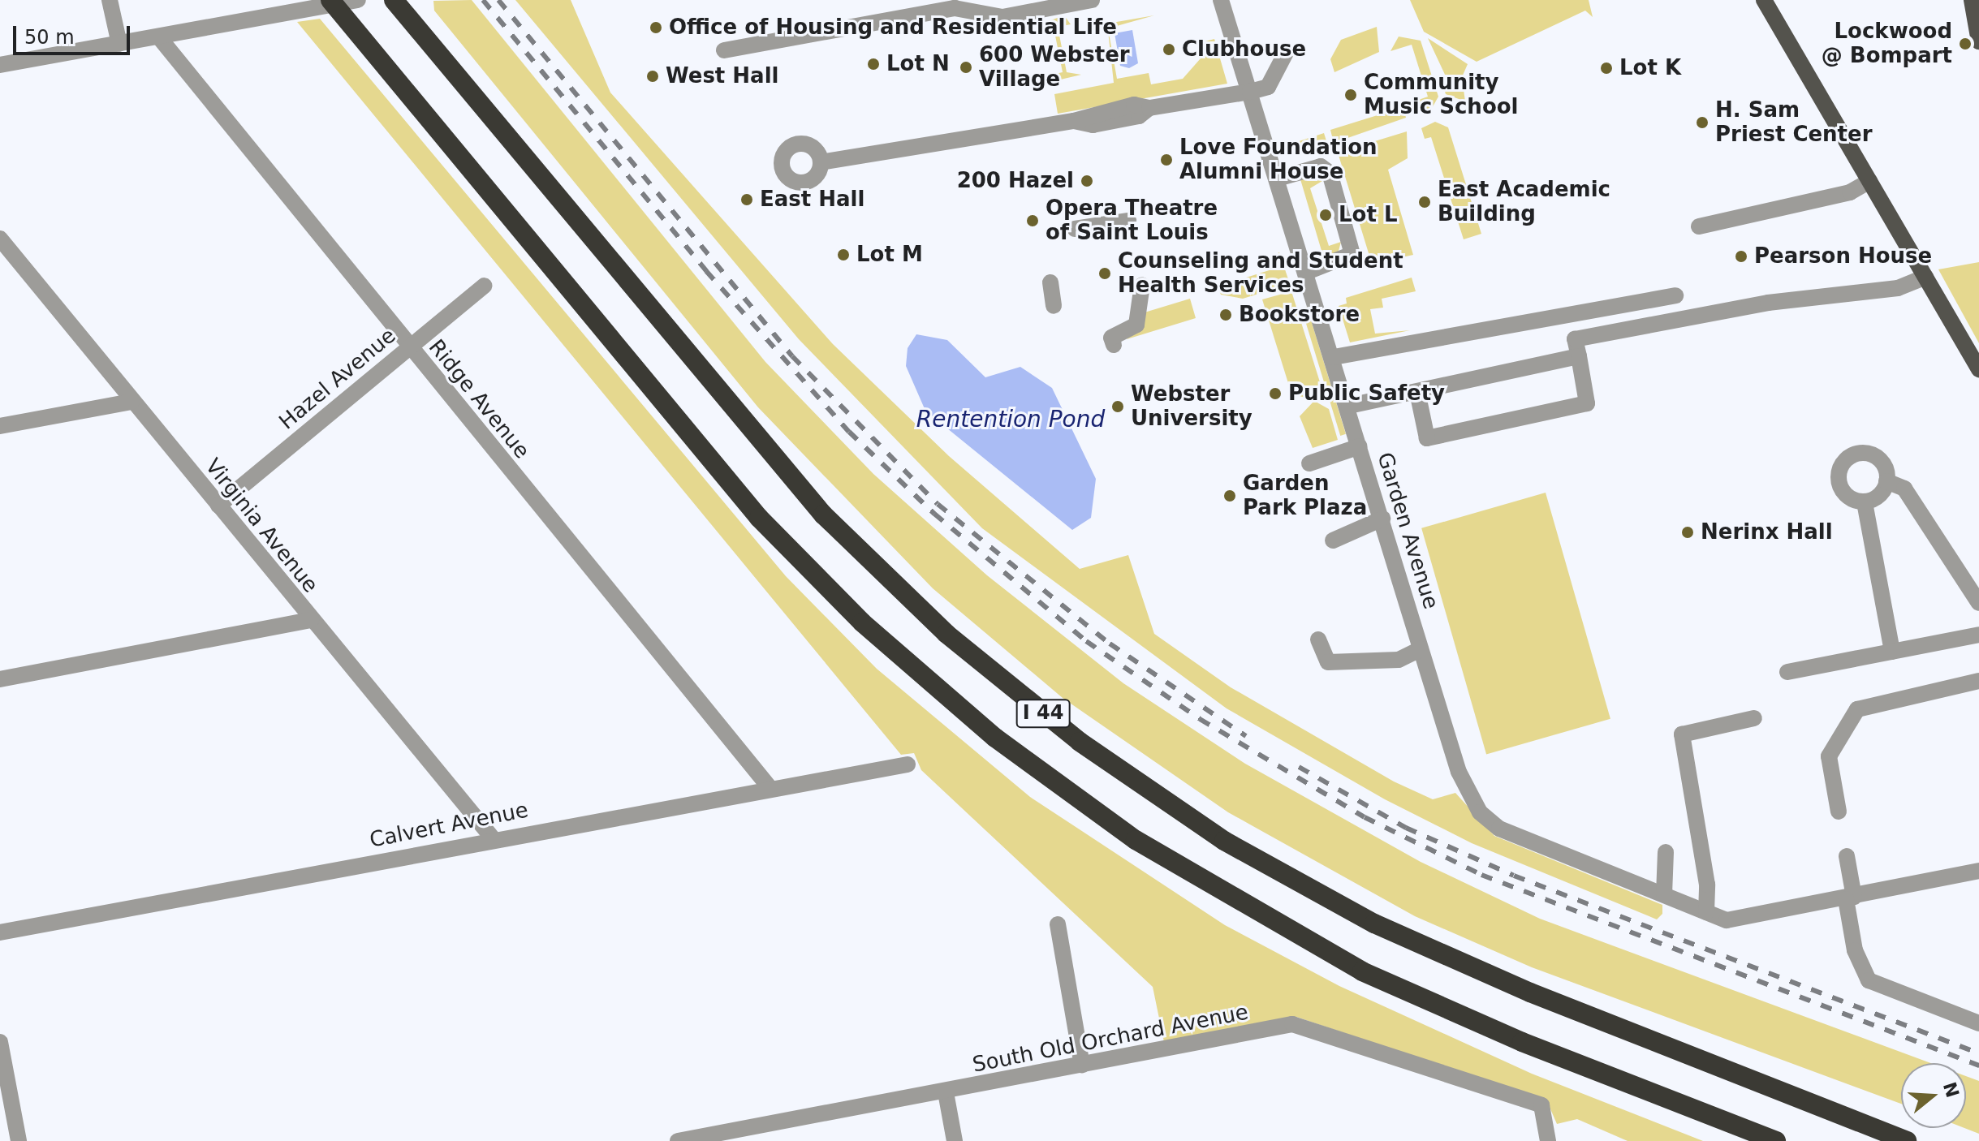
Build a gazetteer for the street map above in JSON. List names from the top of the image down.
{
  "streets": {
    "highway": ["I 44"],
    "street": [
      "Hazel Avenue",
      "Ridge Avenue",
      "Virginia Avenue",
      "Garden Avenue",
      "Calvert Avenue",
      "South Old Orchard Avenue"
    ]
  },
  "crossings": [
    ["Hazel Avenue", "Ridge Avenue"],
    ["Hazel Avenue", "Virginia Avenue"],
    ["Ridge Avenue", "Calvert Avenue"],
    ["Virginia Avenue", "Calvert Avenue"]
  ],
  "water": ["Rentention Pond"],
  "places": [
    "Office of Housing and Residential Life",
    "Lockwood @ Bompart",
    "Clubhouse",
    "Lot N",
    "600 Webster Village",
    "Lot K",
    "West Hall",
    "Community Music School",
    "H. Sam Priest Center",
    "Love Foundation Alumni House",
    "200 Hazel",
    "East Hall",
    "East Academic Building",
    "Lot L",
    "Opera Theatre of Saint Louis",
    "Lot M",
    "Pearson House",
    "Counseling and Student Health Services",
    "Bookstore",
    "Public Safety",
    "Webster University",
    "Garden Park Plaza",
    "Nerinx Hall"
  ],
  "scale_bar": "50 m",
  "north": "right"
}
